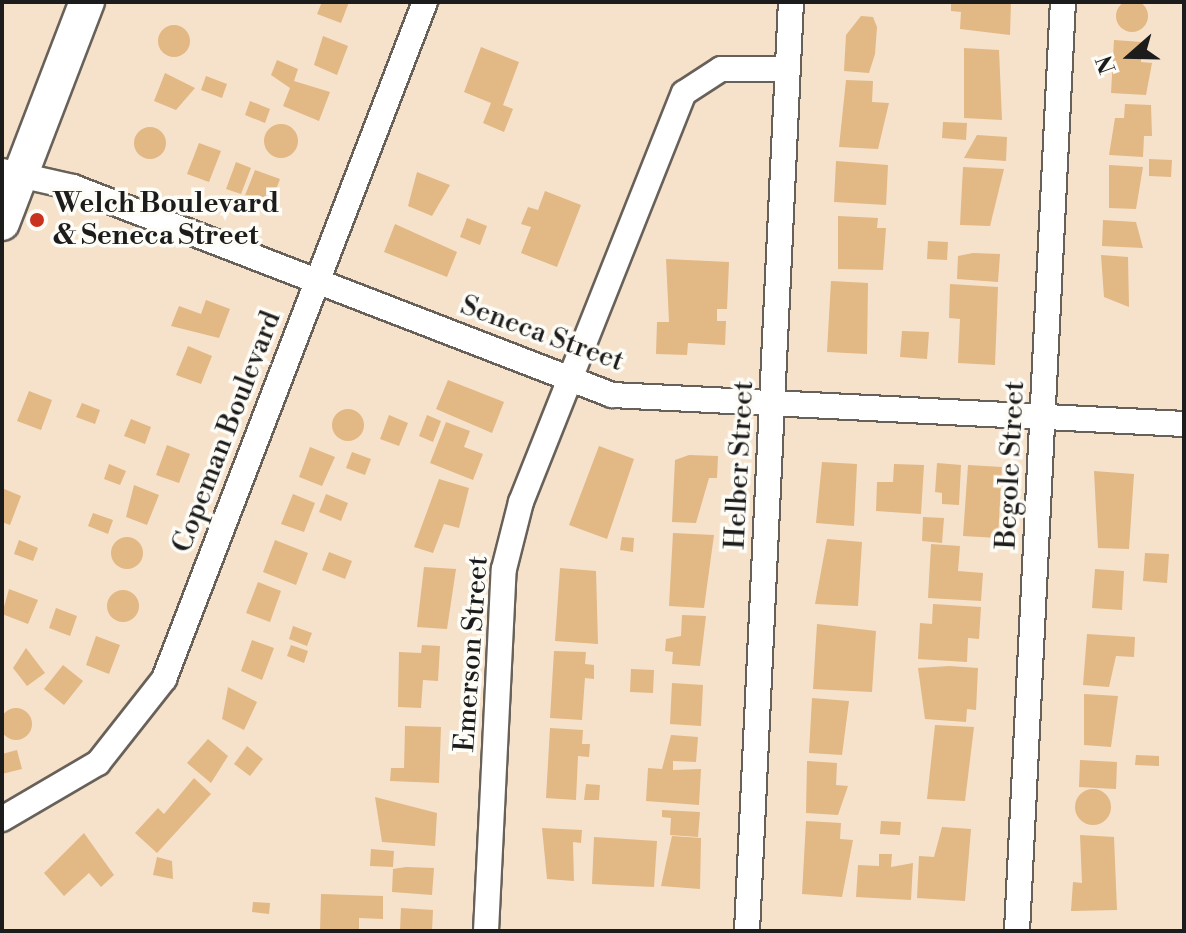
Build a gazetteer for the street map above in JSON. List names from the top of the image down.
{
  "streets": {
    "street": [
      "Seneca Street",
      "Copeman Boulevard",
      "Helber Street",
      "Begole Street",
      "Emerson Street"
    ]
  },
  "crossings": [
    ["Seneca Street", "Copeman Boulevard"],
    ["Seneca Street", "Helber Street"],
    ["Seneca Street", "Begole Street"],
    ["Seneca Street", "Emerson Street"],
    ["Helber Street", "Emerson Street"]
  ],
  "places": ["Welch Boulevard & Seneca Street"],
  "north": "left"
}
